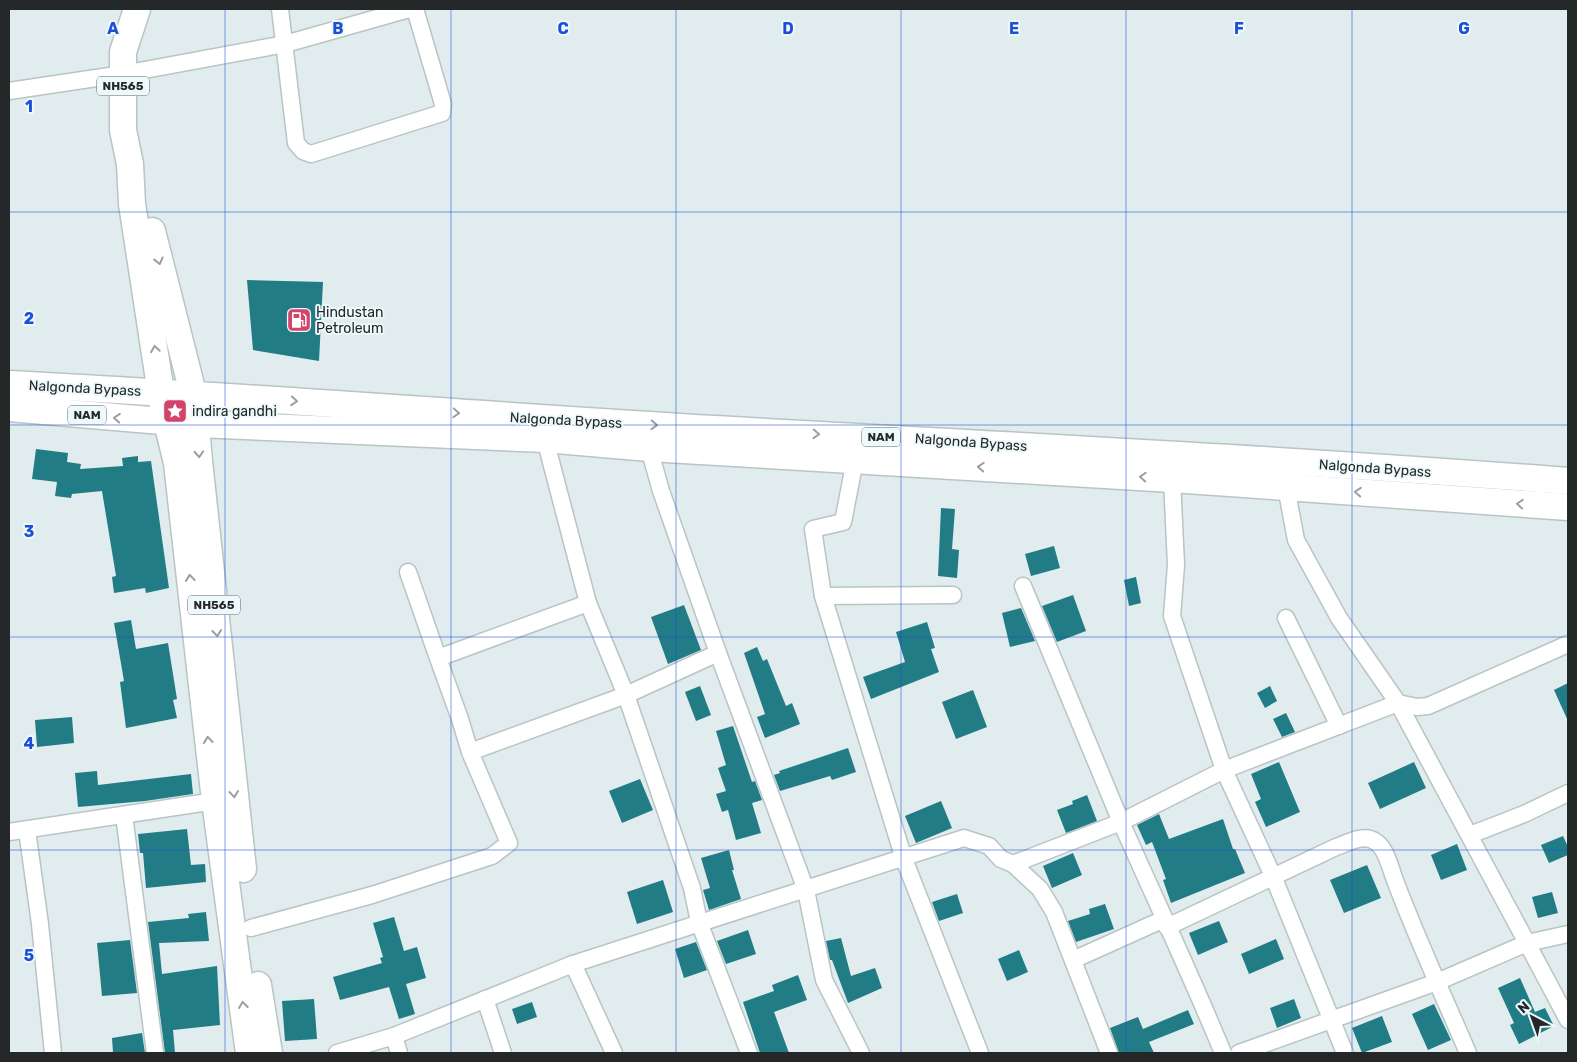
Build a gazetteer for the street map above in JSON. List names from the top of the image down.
{
  "streets": {
    "highway": ["NH565", "Nalgonda Bypass", "NAM"]
  },
  "crossings": [
    ["NH565", "Nalgonda Bypass"],
    ["NH565", "NAM"],
    ["Nalgonda Bypass", "NAM"]
  ],
  "places": {
    "fuel station": ["Hindustan Petroleum"],
    "place": ["indira gandhi"]
  },
  "north": "top left",
  "grid": {
    "columns": [
      "A",
      "B",
      "C",
      "D",
      "E",
      "F",
      "G"
    ],
    "rows": [
      "1",
      "2",
      "3",
      "4",
      "5"
    ]
  }
}
